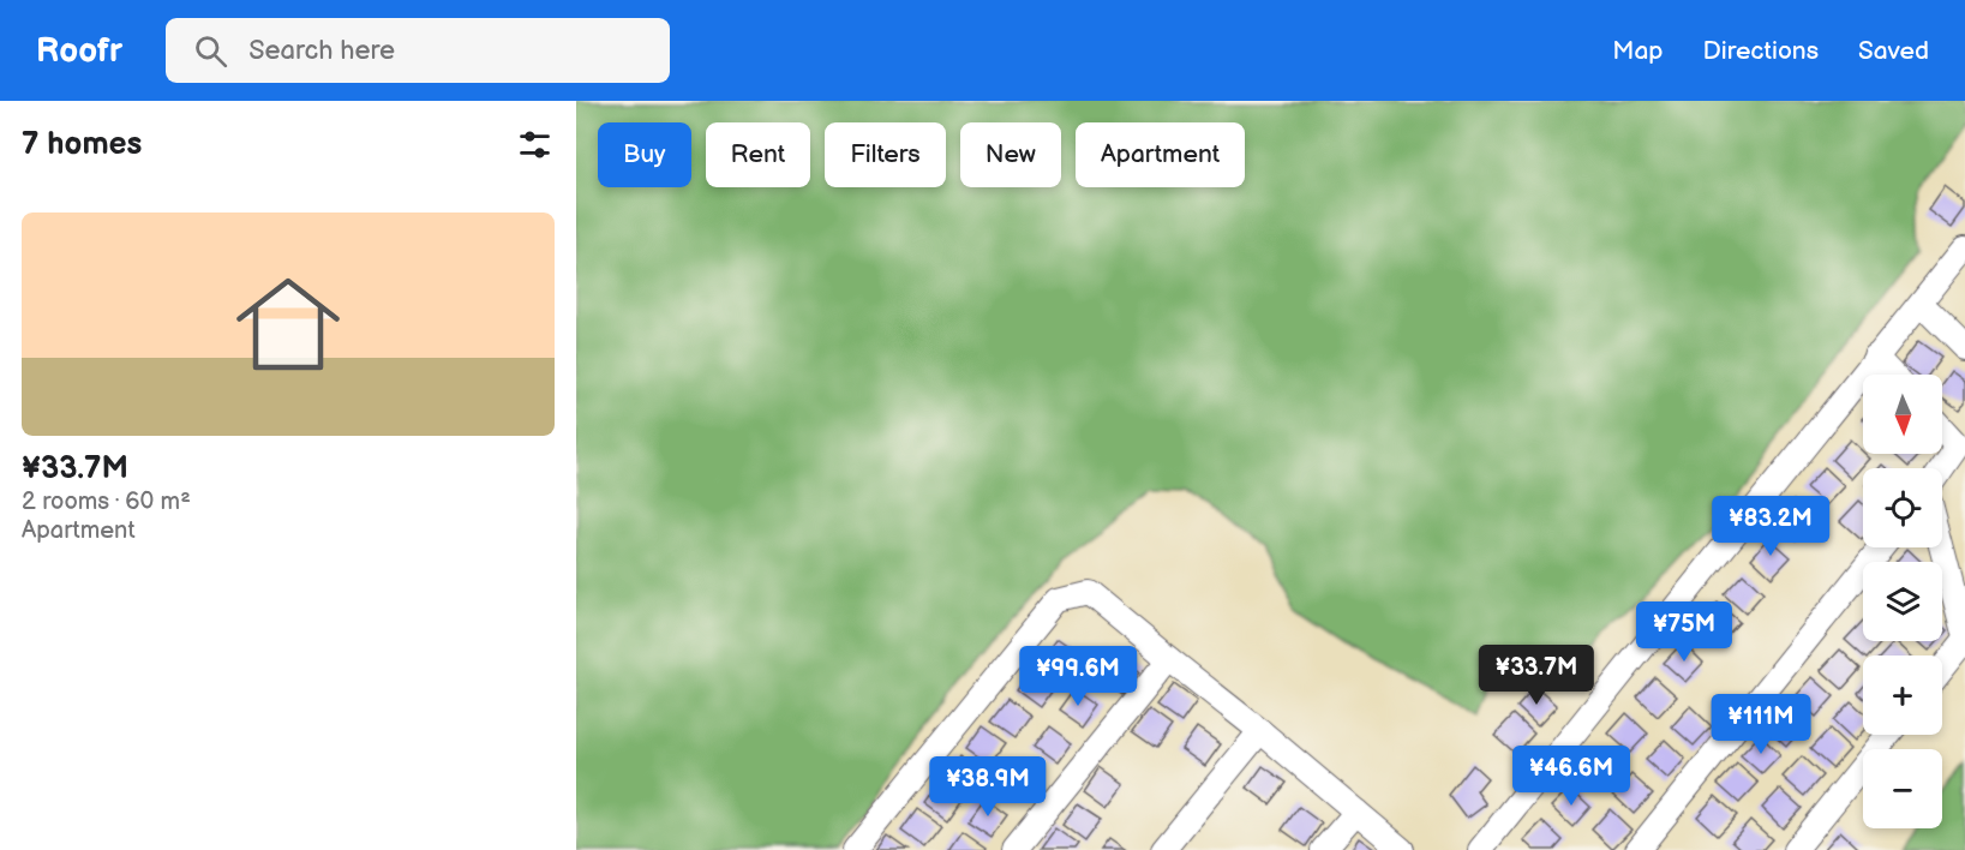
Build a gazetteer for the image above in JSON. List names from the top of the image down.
{
  "north": "bottom",
  "page": {
    "header": "Roofr",
    "search": "Search here",
    "nav": ["Map", "Directions", "Saved"],
    "heading": "7 homes",
    "chip": [
      "Buy",
      "Rent",
      "Filters",
      "New",
      "Apartment"
    ],
    "list": [
      {
        "name": "¥33.7M",
        "note": "2 rooms · 60 m² · Apartment"
      }
    ],
    "map_buttons": ["+", "−"],
    "price": [
      "¥83.2M",
      "¥75M",
      "¥33.7M",
      "¥99.6M",
      "¥111M",
      "¥46.6M",
      "¥38.9M"
    ]
  }
}
